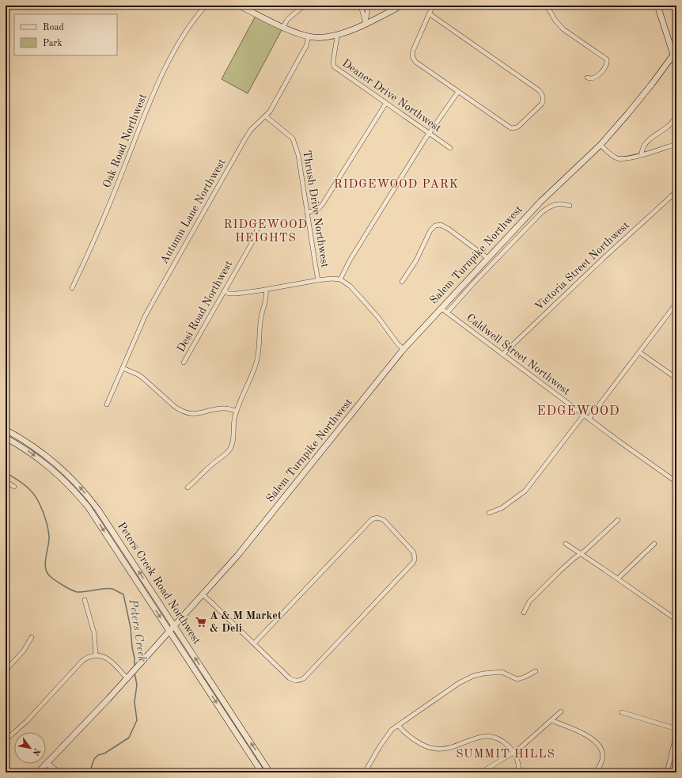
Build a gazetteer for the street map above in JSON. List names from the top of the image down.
{
  "streets": {
    "street": [
      "Deaner Drive Northwest",
      "Oak Road Northwest",
      "Thrush Drive Northwest",
      "Autumn Lane Northwest",
      "Salem Turnpike Northwest",
      "Victoria Street Northwest",
      "Desi Road Northwest",
      "Caldwell Street Northwest",
      "Peters Creek Road Northwest"
    ]
  },
  "crossings": [
    ["Thrush Drive Northwest", "Autumn Lane Northwest"],
    ["Salem Turnpike Northwest", "Caldwell Street Northwest"],
    ["Salem Turnpike Northwest", "Peters Creek Road Northwest"],
    ["Victoria Street Northwest", "Caldwell Street Northwest"]
  ],
  "districts": [
    "RIDGEWOOD PARK",
    "RIDGEWOOD HEIGHTS",
    "EDGEWOOD",
    "SUMMIT HILLS"
  ],
  "water": ["Peters Creek"],
  "places": {
    "supermarket": ["A & M Market & Deli"]
  },
  "legend": ["Road", "Park"],
  "north": "bottom right"
}
